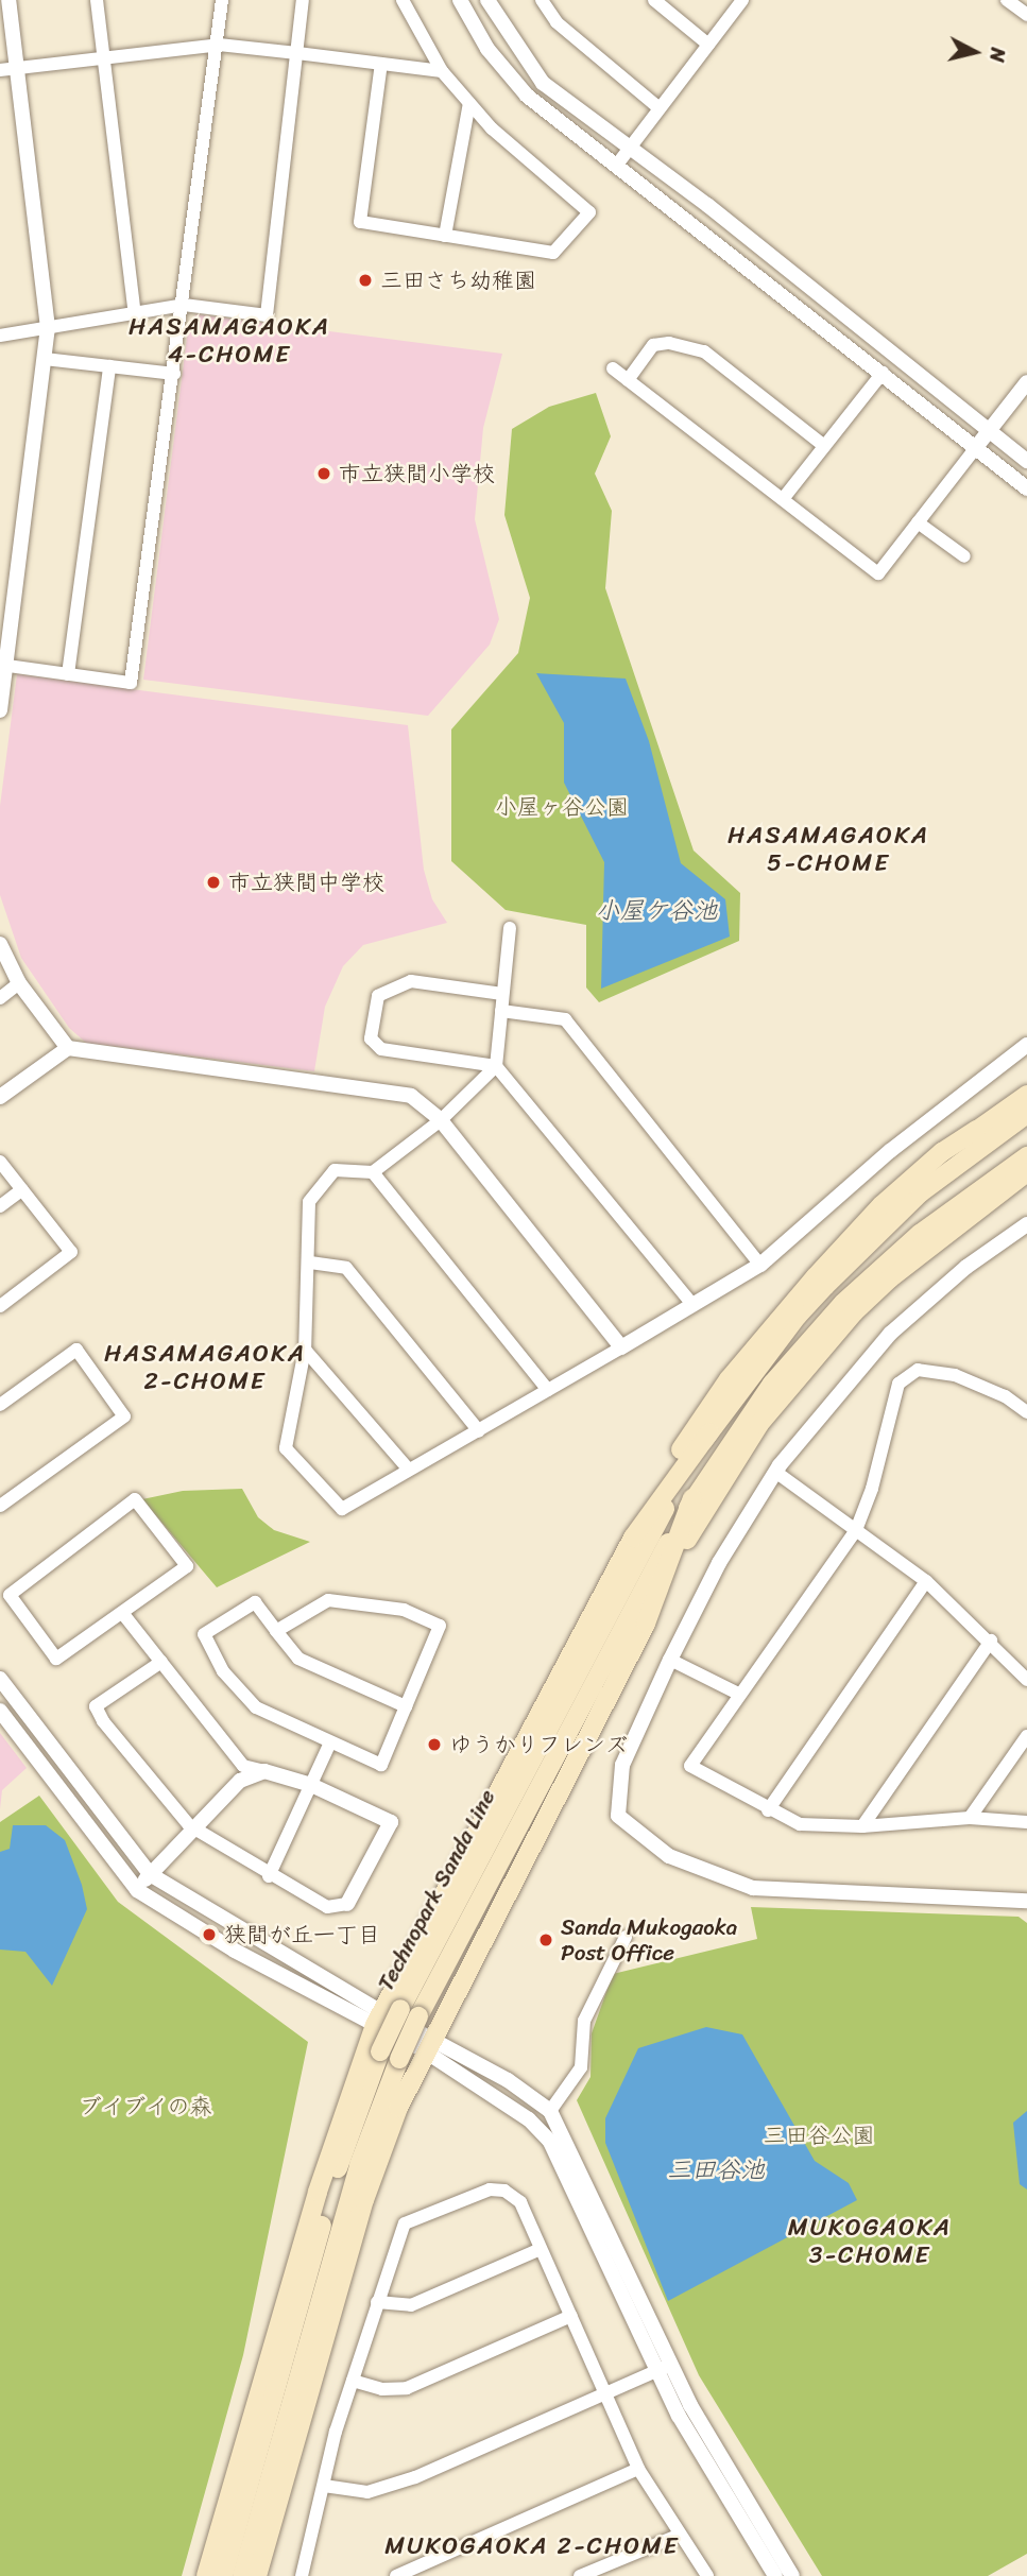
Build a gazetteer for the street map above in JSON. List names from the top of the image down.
{
  "streets": {
    "main road": ["Technopark Sanda Line"]
  },
  "districts": [
    "HASAMAGAOKA 4-CHOME",
    "HASAMAGAOKA 5-CHOME",
    "HASAMAGAOKA 2-CHOME",
    "MUKOGAOKA 3-CHOME",
    "MUKOGAOKA 2-CHOME"
  ],
  "water": ["小屋ケ谷池", "三田谷池"],
  "parks": ["小屋ヶ谷公園", "ブイブイの森", "三田谷公園"],
  "places": [
    "三田さち幼稚園",
    "市立狭間小学校",
    "市立狭間中学校",
    "ゆうかりフレンズ",
    "狭間が丘一丁目",
    "Sanda Mukogaoka Post Office"
  ],
  "north": "right"
}
